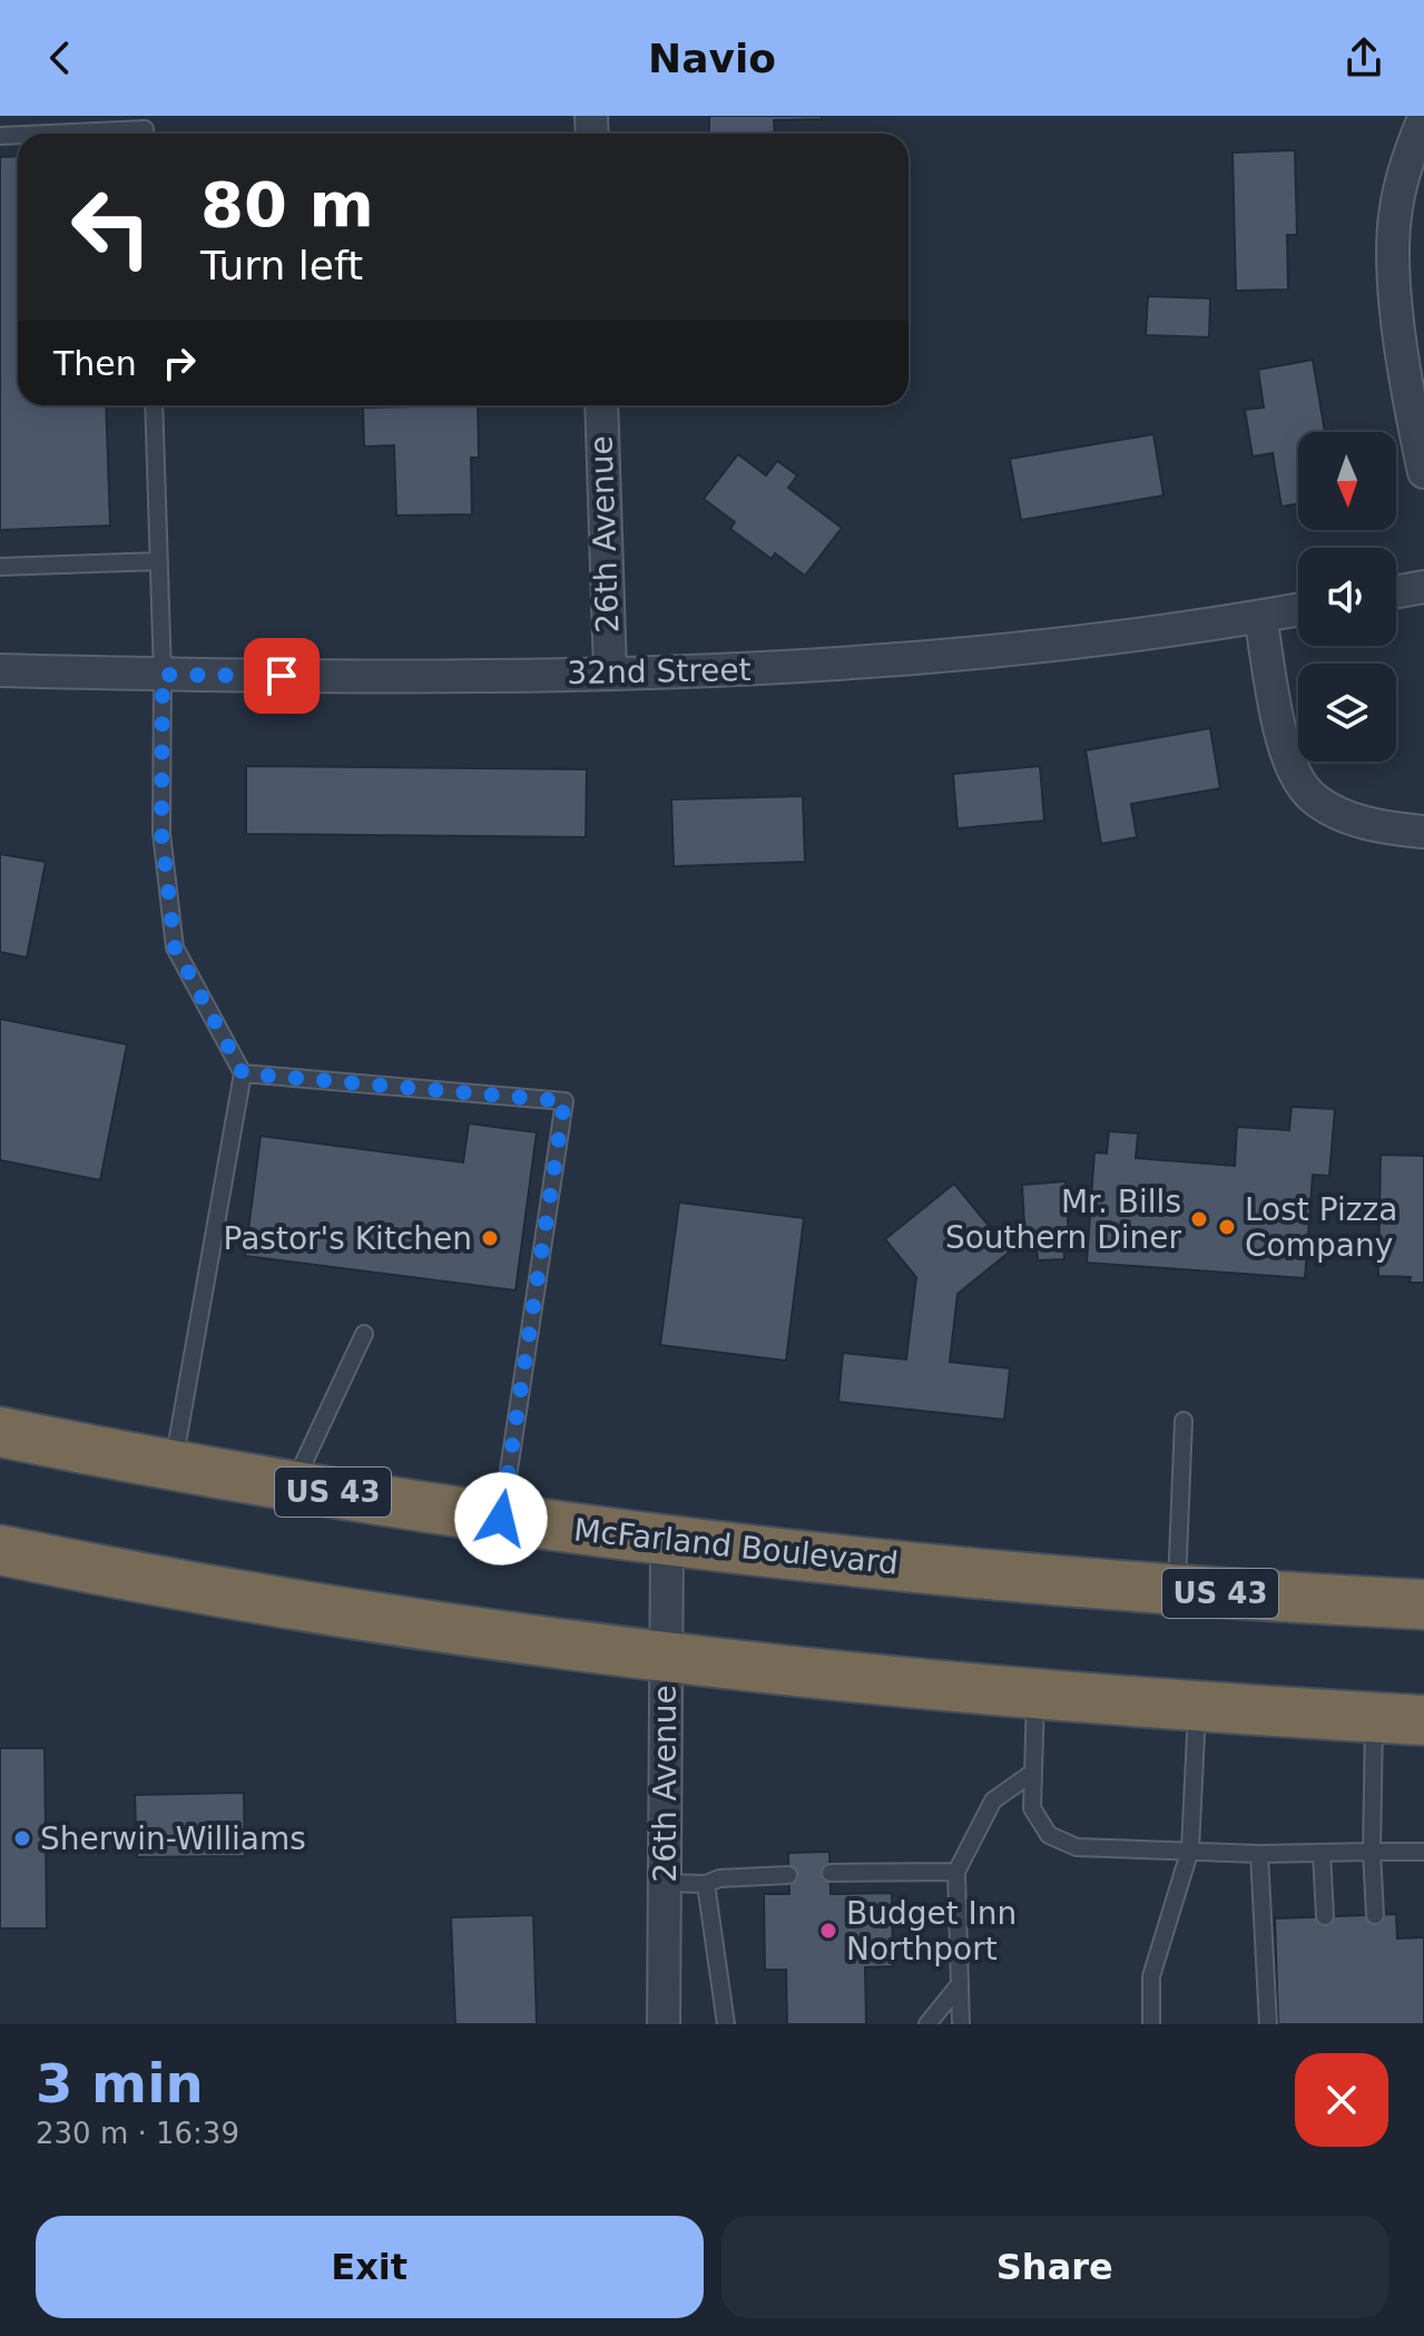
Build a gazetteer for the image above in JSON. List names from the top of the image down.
{
  "streets": {
    "highway": ["US 43", "McFarland Boulevard"],
    "street": ["26th Avenue", "32nd Street"]
  },
  "crossings": [
    ["26th Avenue", "32nd Street"],
    ["26th Avenue", "McFarland Boulevard"]
  ],
  "places": [
    "Mr. Bills Southern Diner",
    "Lost Pizza Company",
    "Pastor's Kitchen",
    "Sherwin-Williams",
    "Budget Inn Northport"
  ],
  "north": "bottom",
  "page": {
    "header": "Navio",
    "turn": ["80 m", "Turn left"],
    "then": "Then",
    "heading": ["3 min", "230 m · 16:39"],
    "buttons": ["Exit", "Share"]
  }
}
